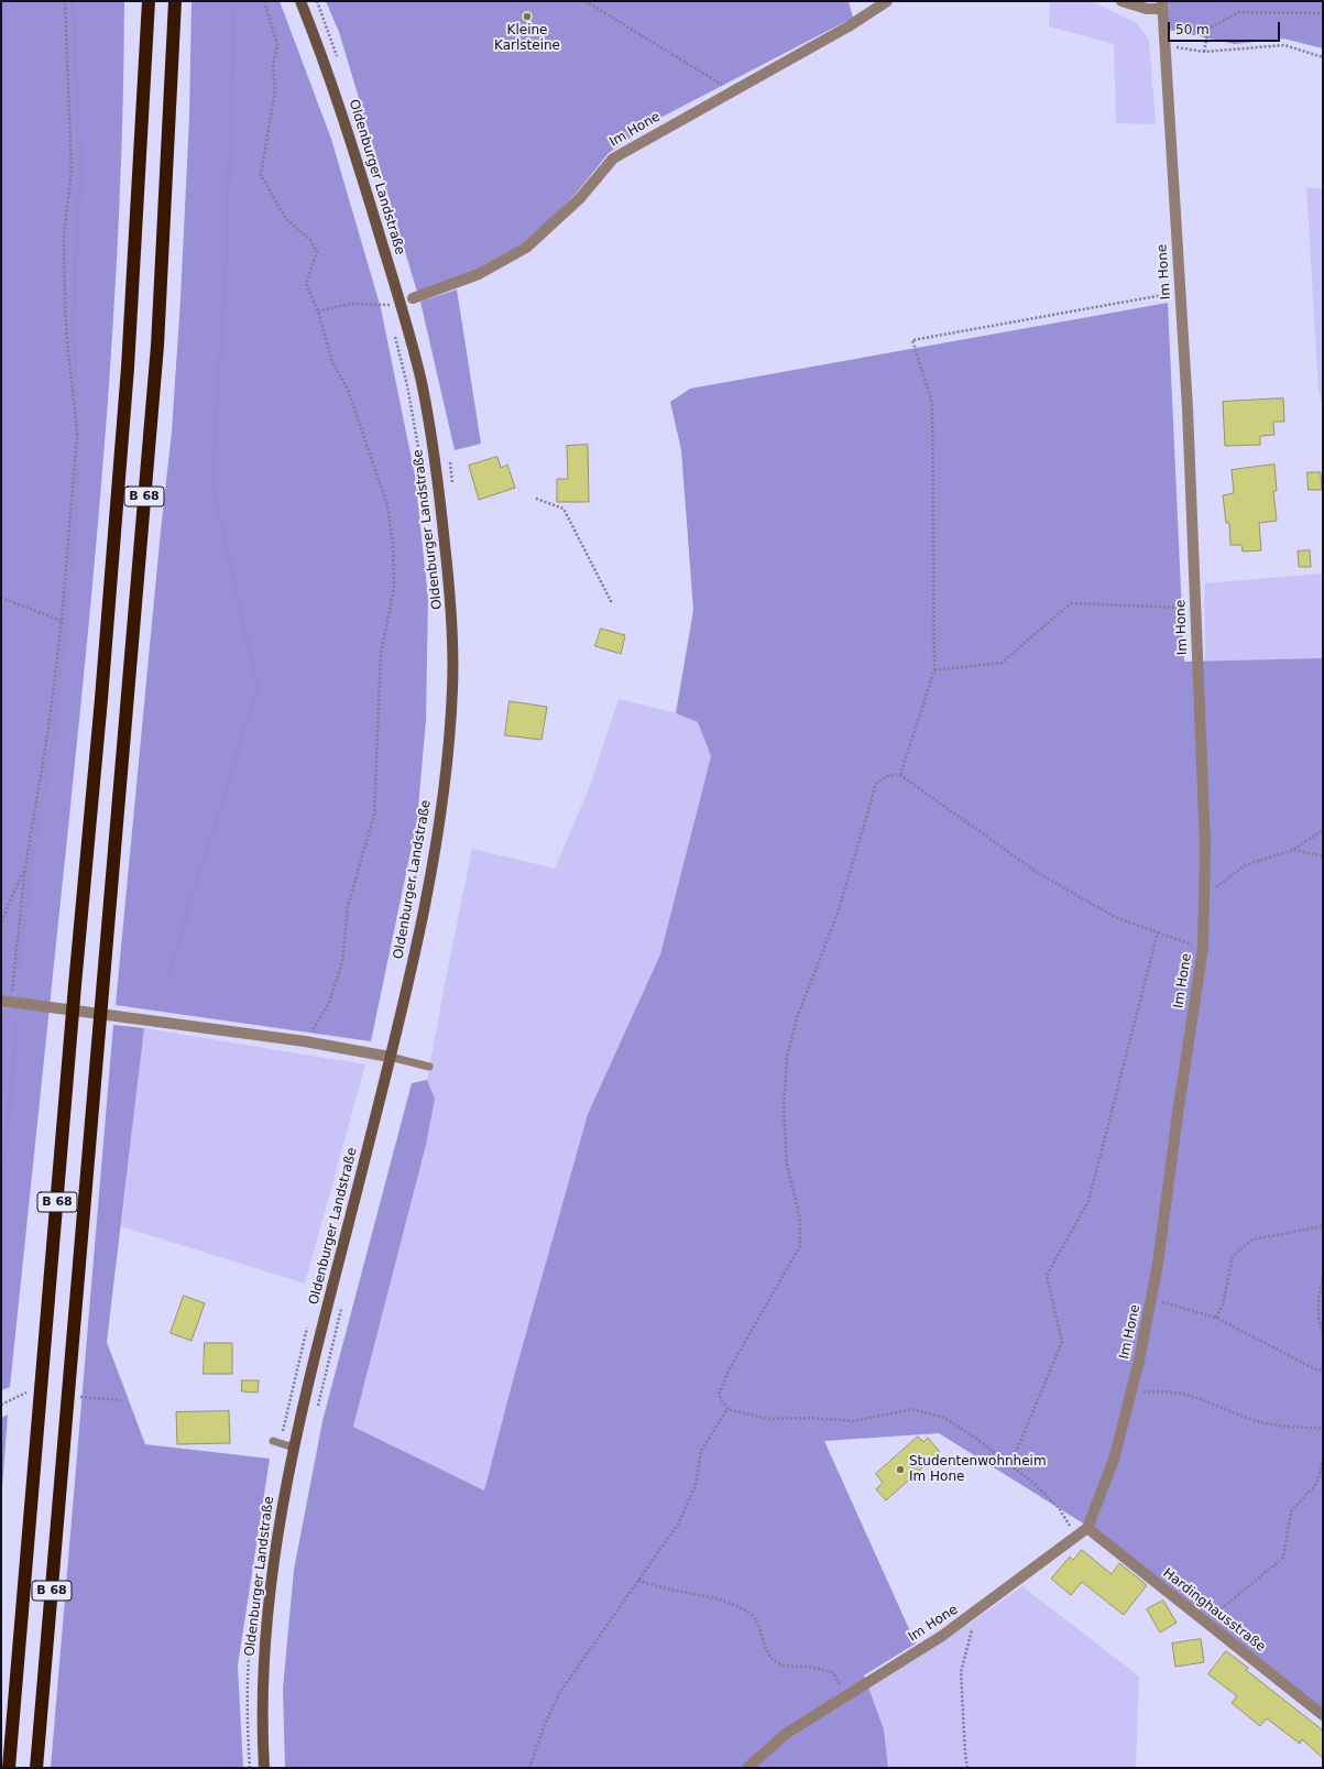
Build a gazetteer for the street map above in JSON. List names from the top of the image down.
{
  "streets": {
    "highway": ["B 68"],
    "street": ["Im Hone", "Oldenburger Landstraße", "Hardinghausstraße"]
  },
  "crossings": [
    ["Im Hone", "Hardinghausstraße"]
  ],
  "places": ["Kleine Karlsteine", "Studentenwohnheim Im Hone"],
  "scale_bar": "50 m"
}
